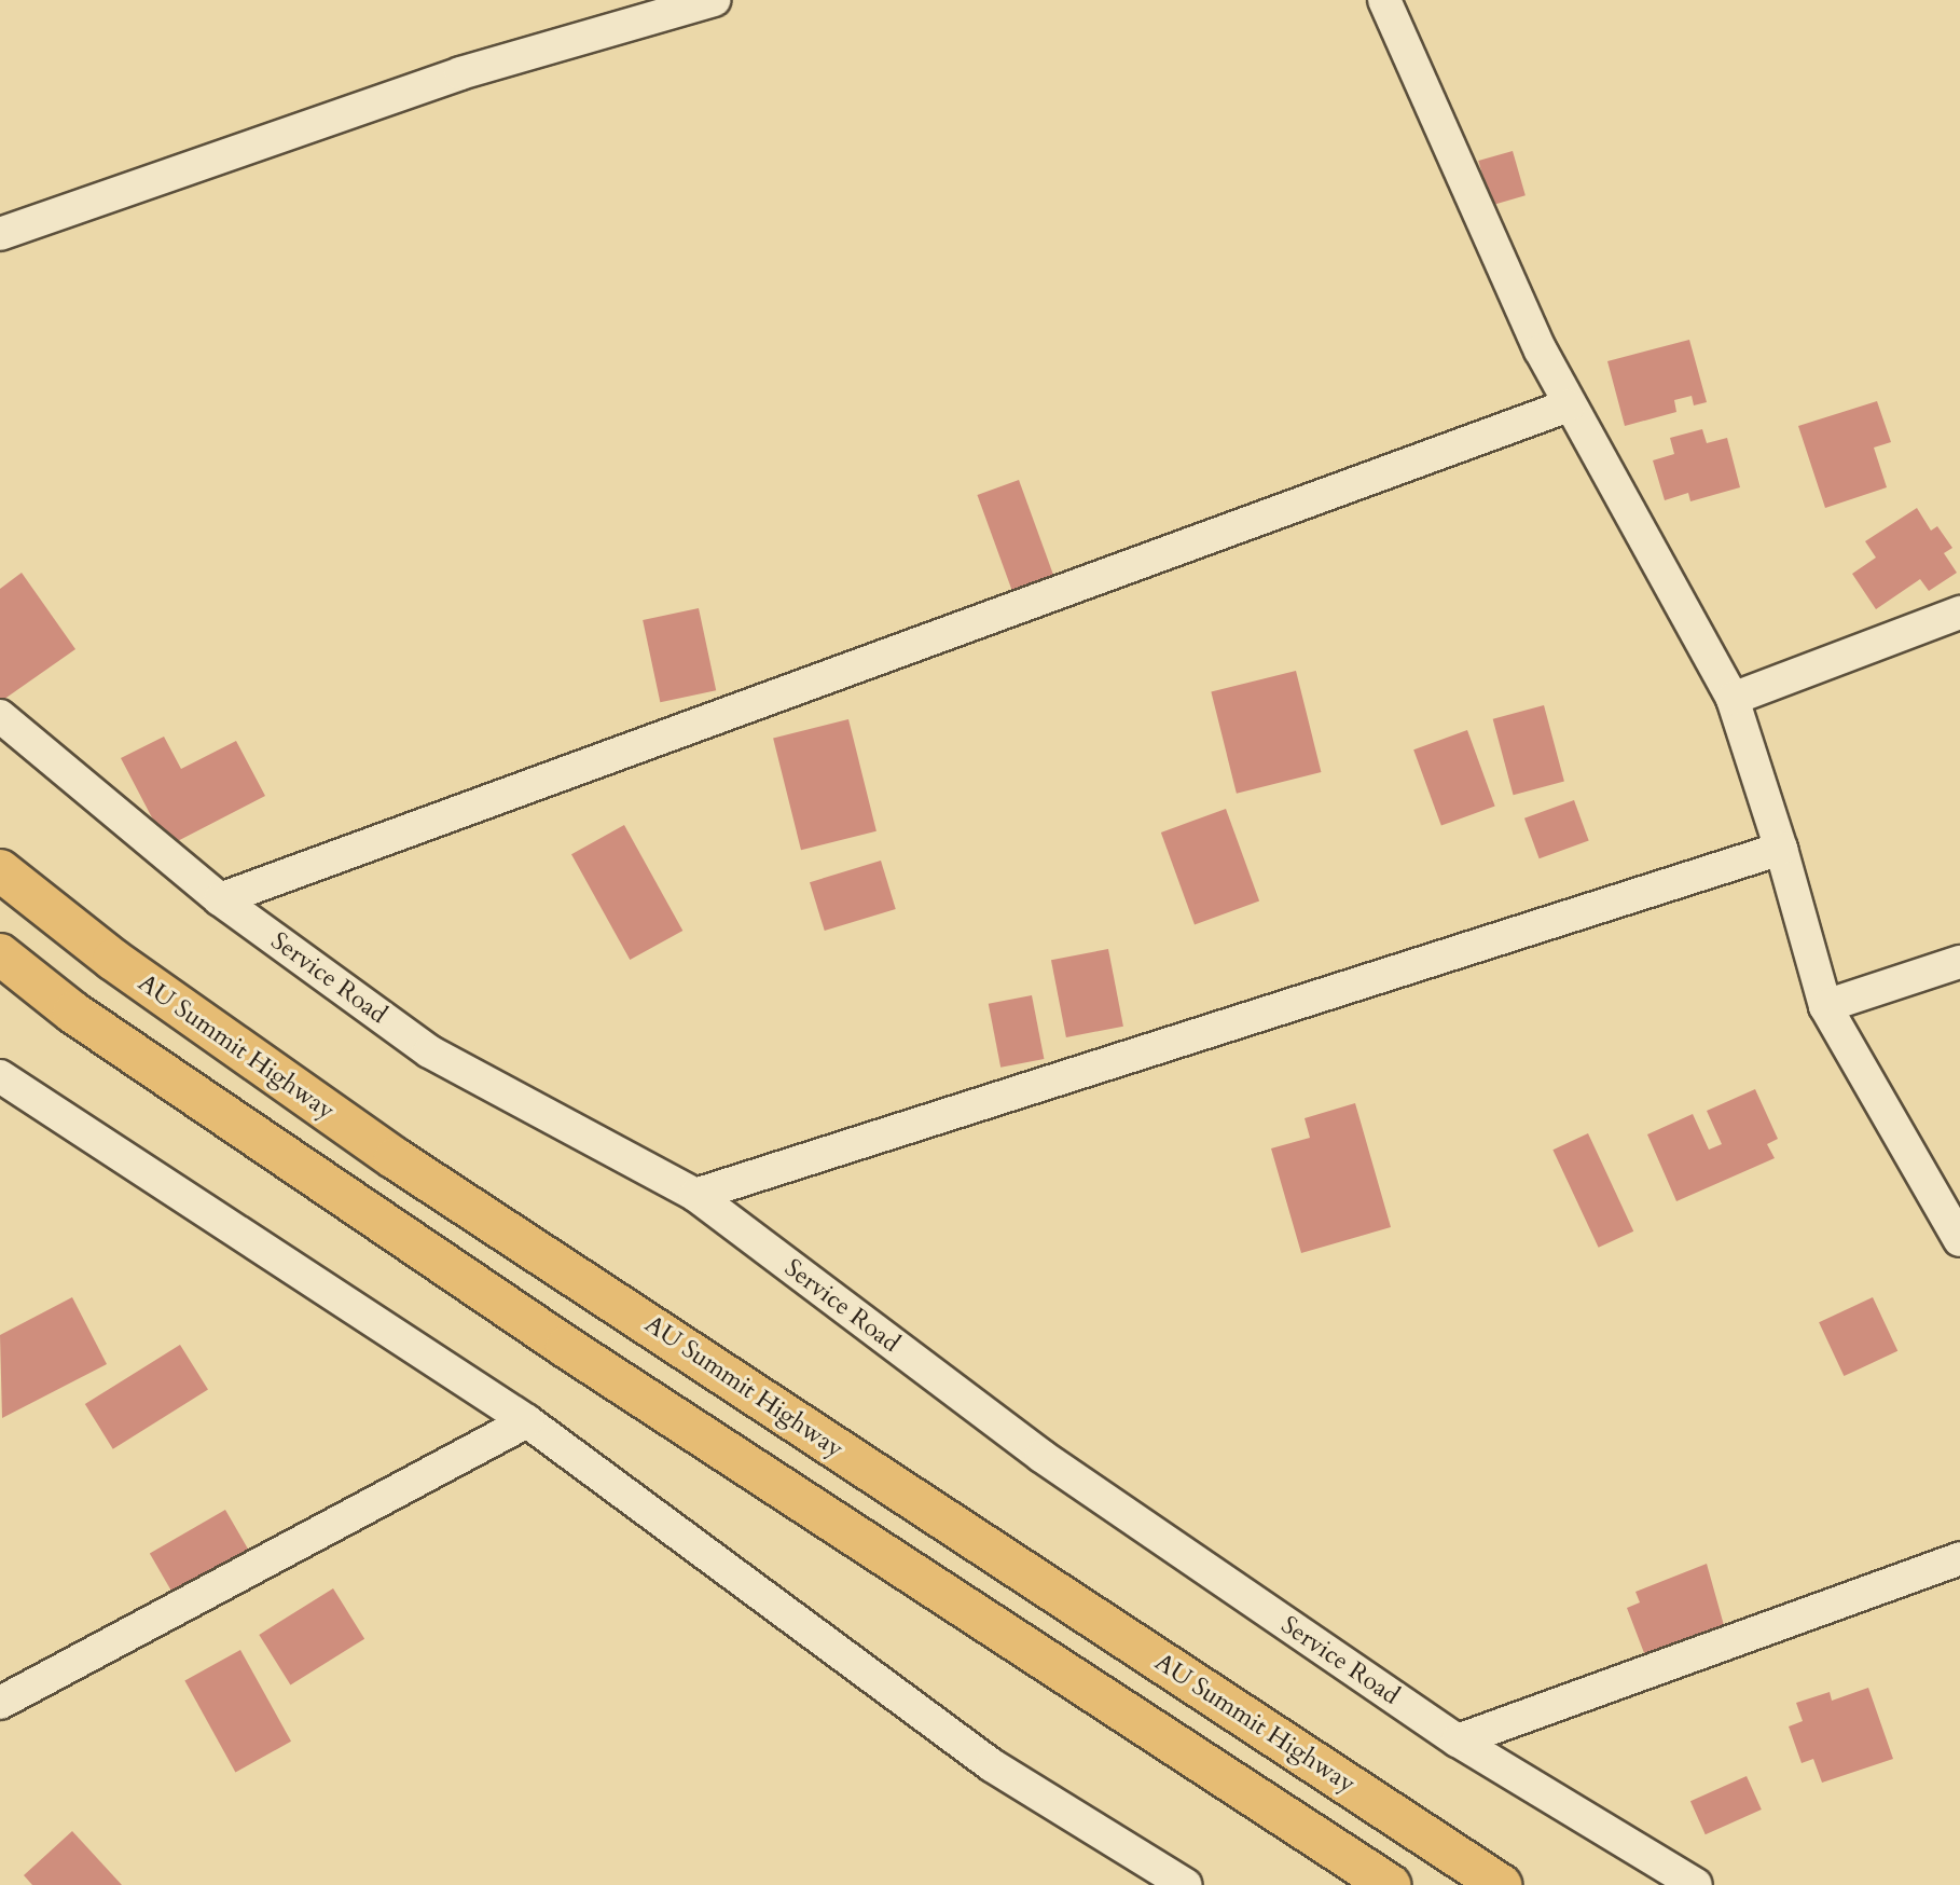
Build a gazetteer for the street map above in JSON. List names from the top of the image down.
{
  "streets": {
    "main road": ["AU Summit Highway"],
    "street": ["Service Road"]
  }
}
